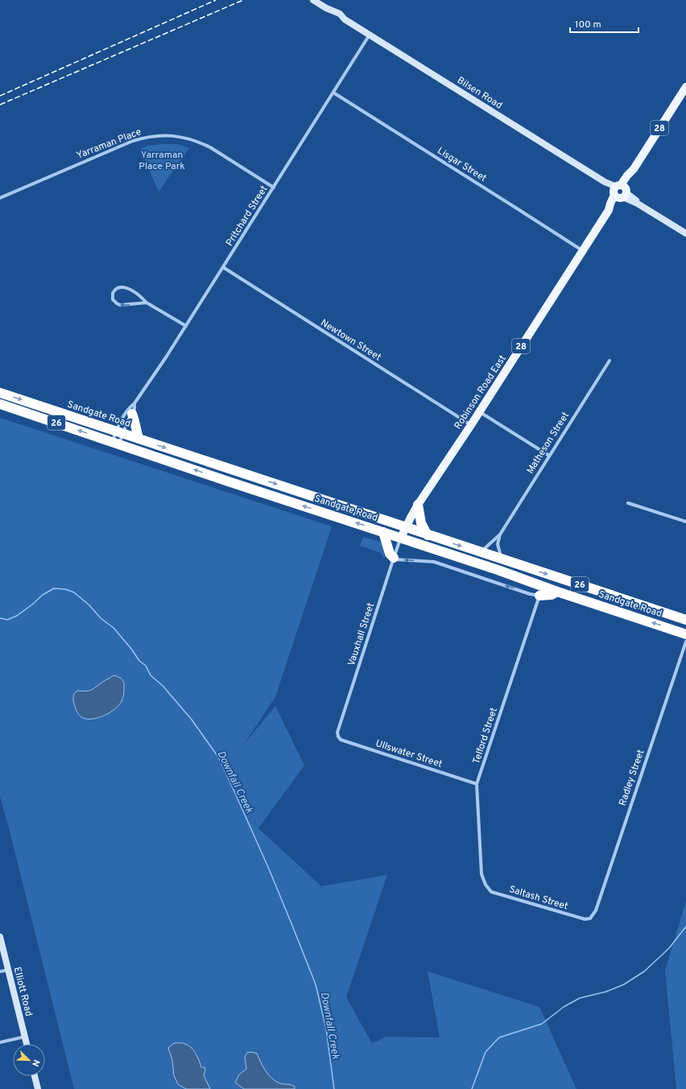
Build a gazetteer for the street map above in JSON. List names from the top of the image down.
{
  "streets": {
    "highway": ["Sandgate Road", "26"],
    "main road": ["28", "Robinson Road East"],
    "street": [
      "Bilsen Road",
      "Yarraman Place",
      "Lisgar Street",
      "Pritchard Street",
      "Newtown Street",
      "Matheson Street",
      "Vauxhall Street",
      "Telford Street",
      "Ullswater Street",
      "Radley Street",
      "Saltash Street",
      "Elliott Road"
    ]
  },
  "crossings": [
    ["Bilsen Road", "Pritchard Street"],
    ["Bilsen Road", "Robinson Road East"],
    ["Yarraman Place", "Pritchard Street"],
    ["Lisgar Street", "Pritchard Street"],
    ["Lisgar Street", "Robinson Road East"],
    ["Pritchard Street", "Newtown Street"],
    ["Pritchard Street", "Sandgate Road"],
    ["Newtown Street", "Robinson Road East"],
    ["Robinson Road East", "Sandgate Road"],
    ["Robinson Road East", "Vauxhall Street"],
    ["Sandgate Road", "Matheson Street"],
    ["Sandgate Road", "Vauxhall Street"],
    ["Vauxhall Street", "Ullswater Street"],
    ["Telford Street", "Ullswater Street"],
    ["Telford Street", "Saltash Street"],
    ["Radley Street", "Saltash Street"]
  ],
  "water": ["Downfall Creek"],
  "parks": ["Yarraman Place Park"],
  "scale_bar": "100 m",
  "north": "bottom right"
}
